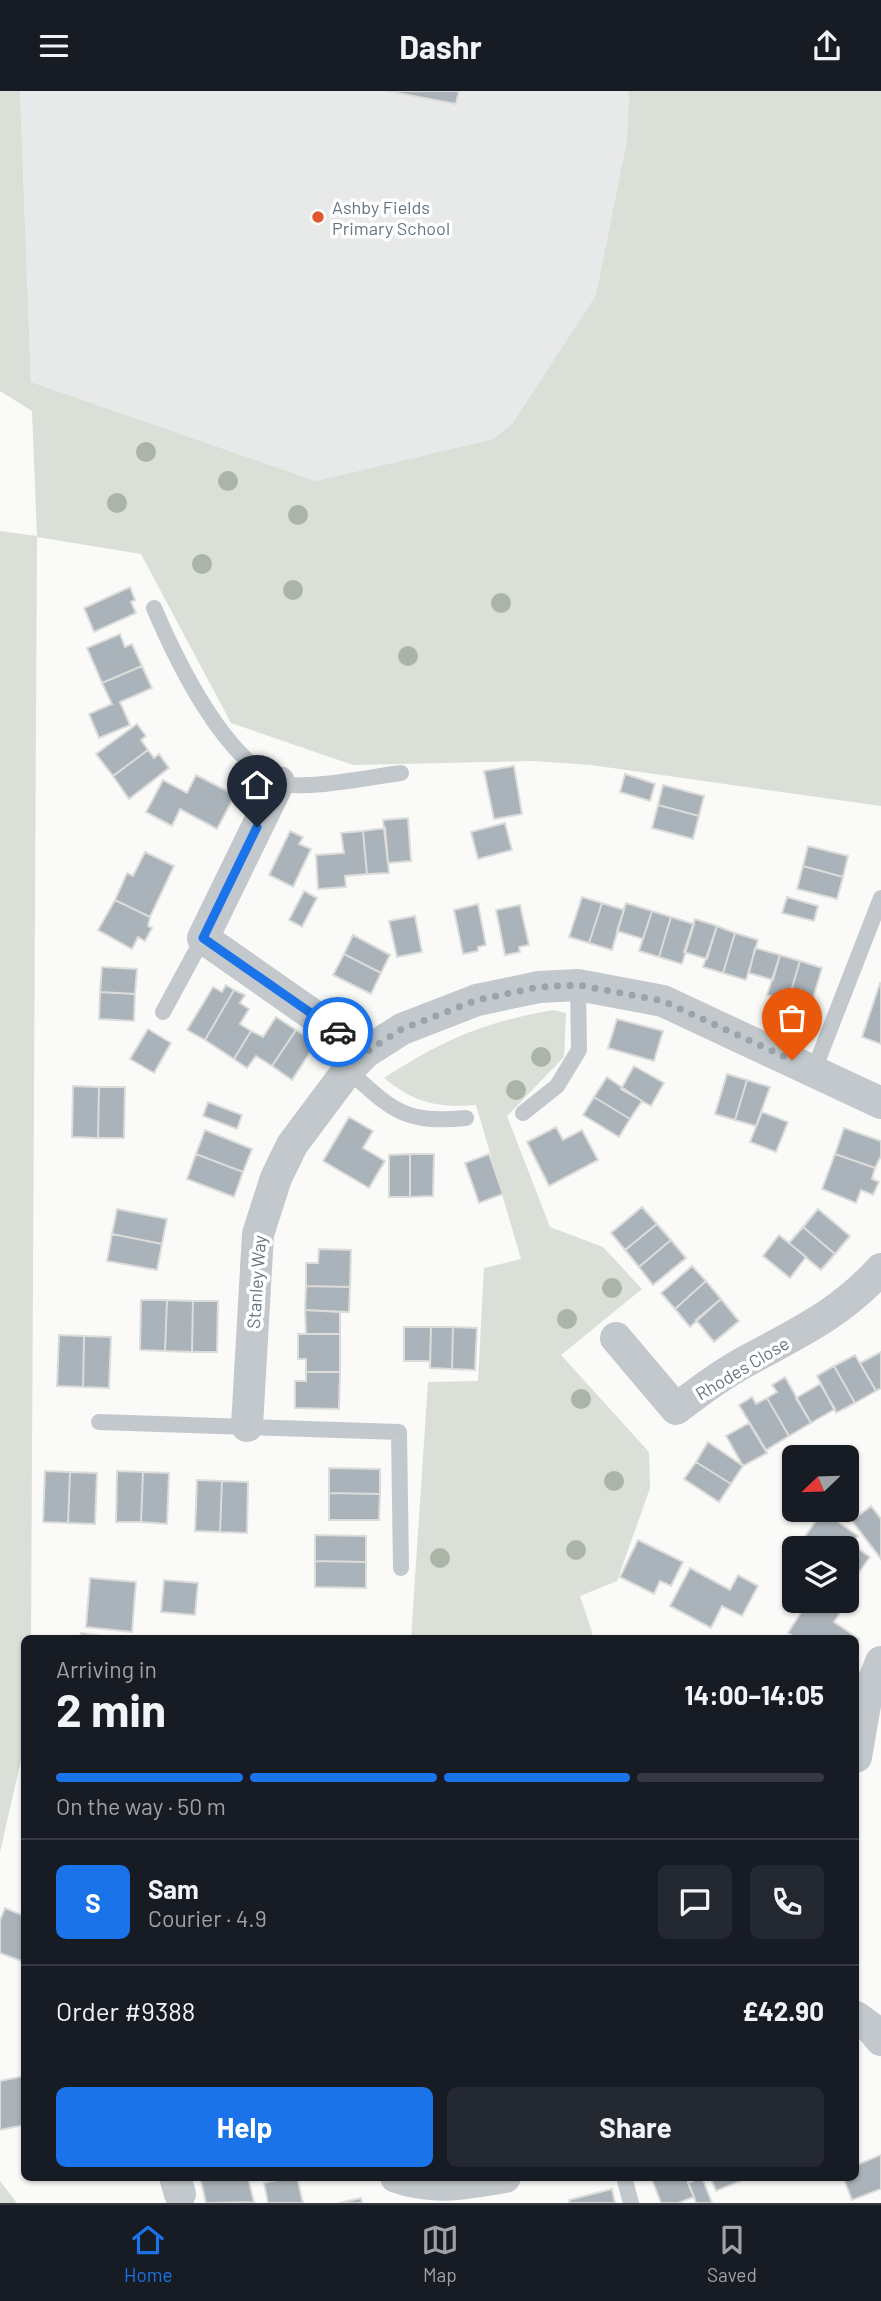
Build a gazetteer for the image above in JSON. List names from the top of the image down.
{
  "streets": {
    "street": ["Stanley Way", "Rhodes Close"]
  },
  "places": ["Ashby Fields Primary School"],
  "north": "bottom left",
  "page": {
    "header": "Dashr",
    "heading": ["2 min", "Arriving in", "14:00–14:05"],
    "panel": [
      "Sam",
      "Courier · 4.9",
      "Order #9388",
      "£42.90"
    ],
    "bar": "On the way · 50 m",
    "round": "S",
    "buttons": ["Help", "Share"],
    "tabs": ["Home", "Map", "Saved"]
  }
}
